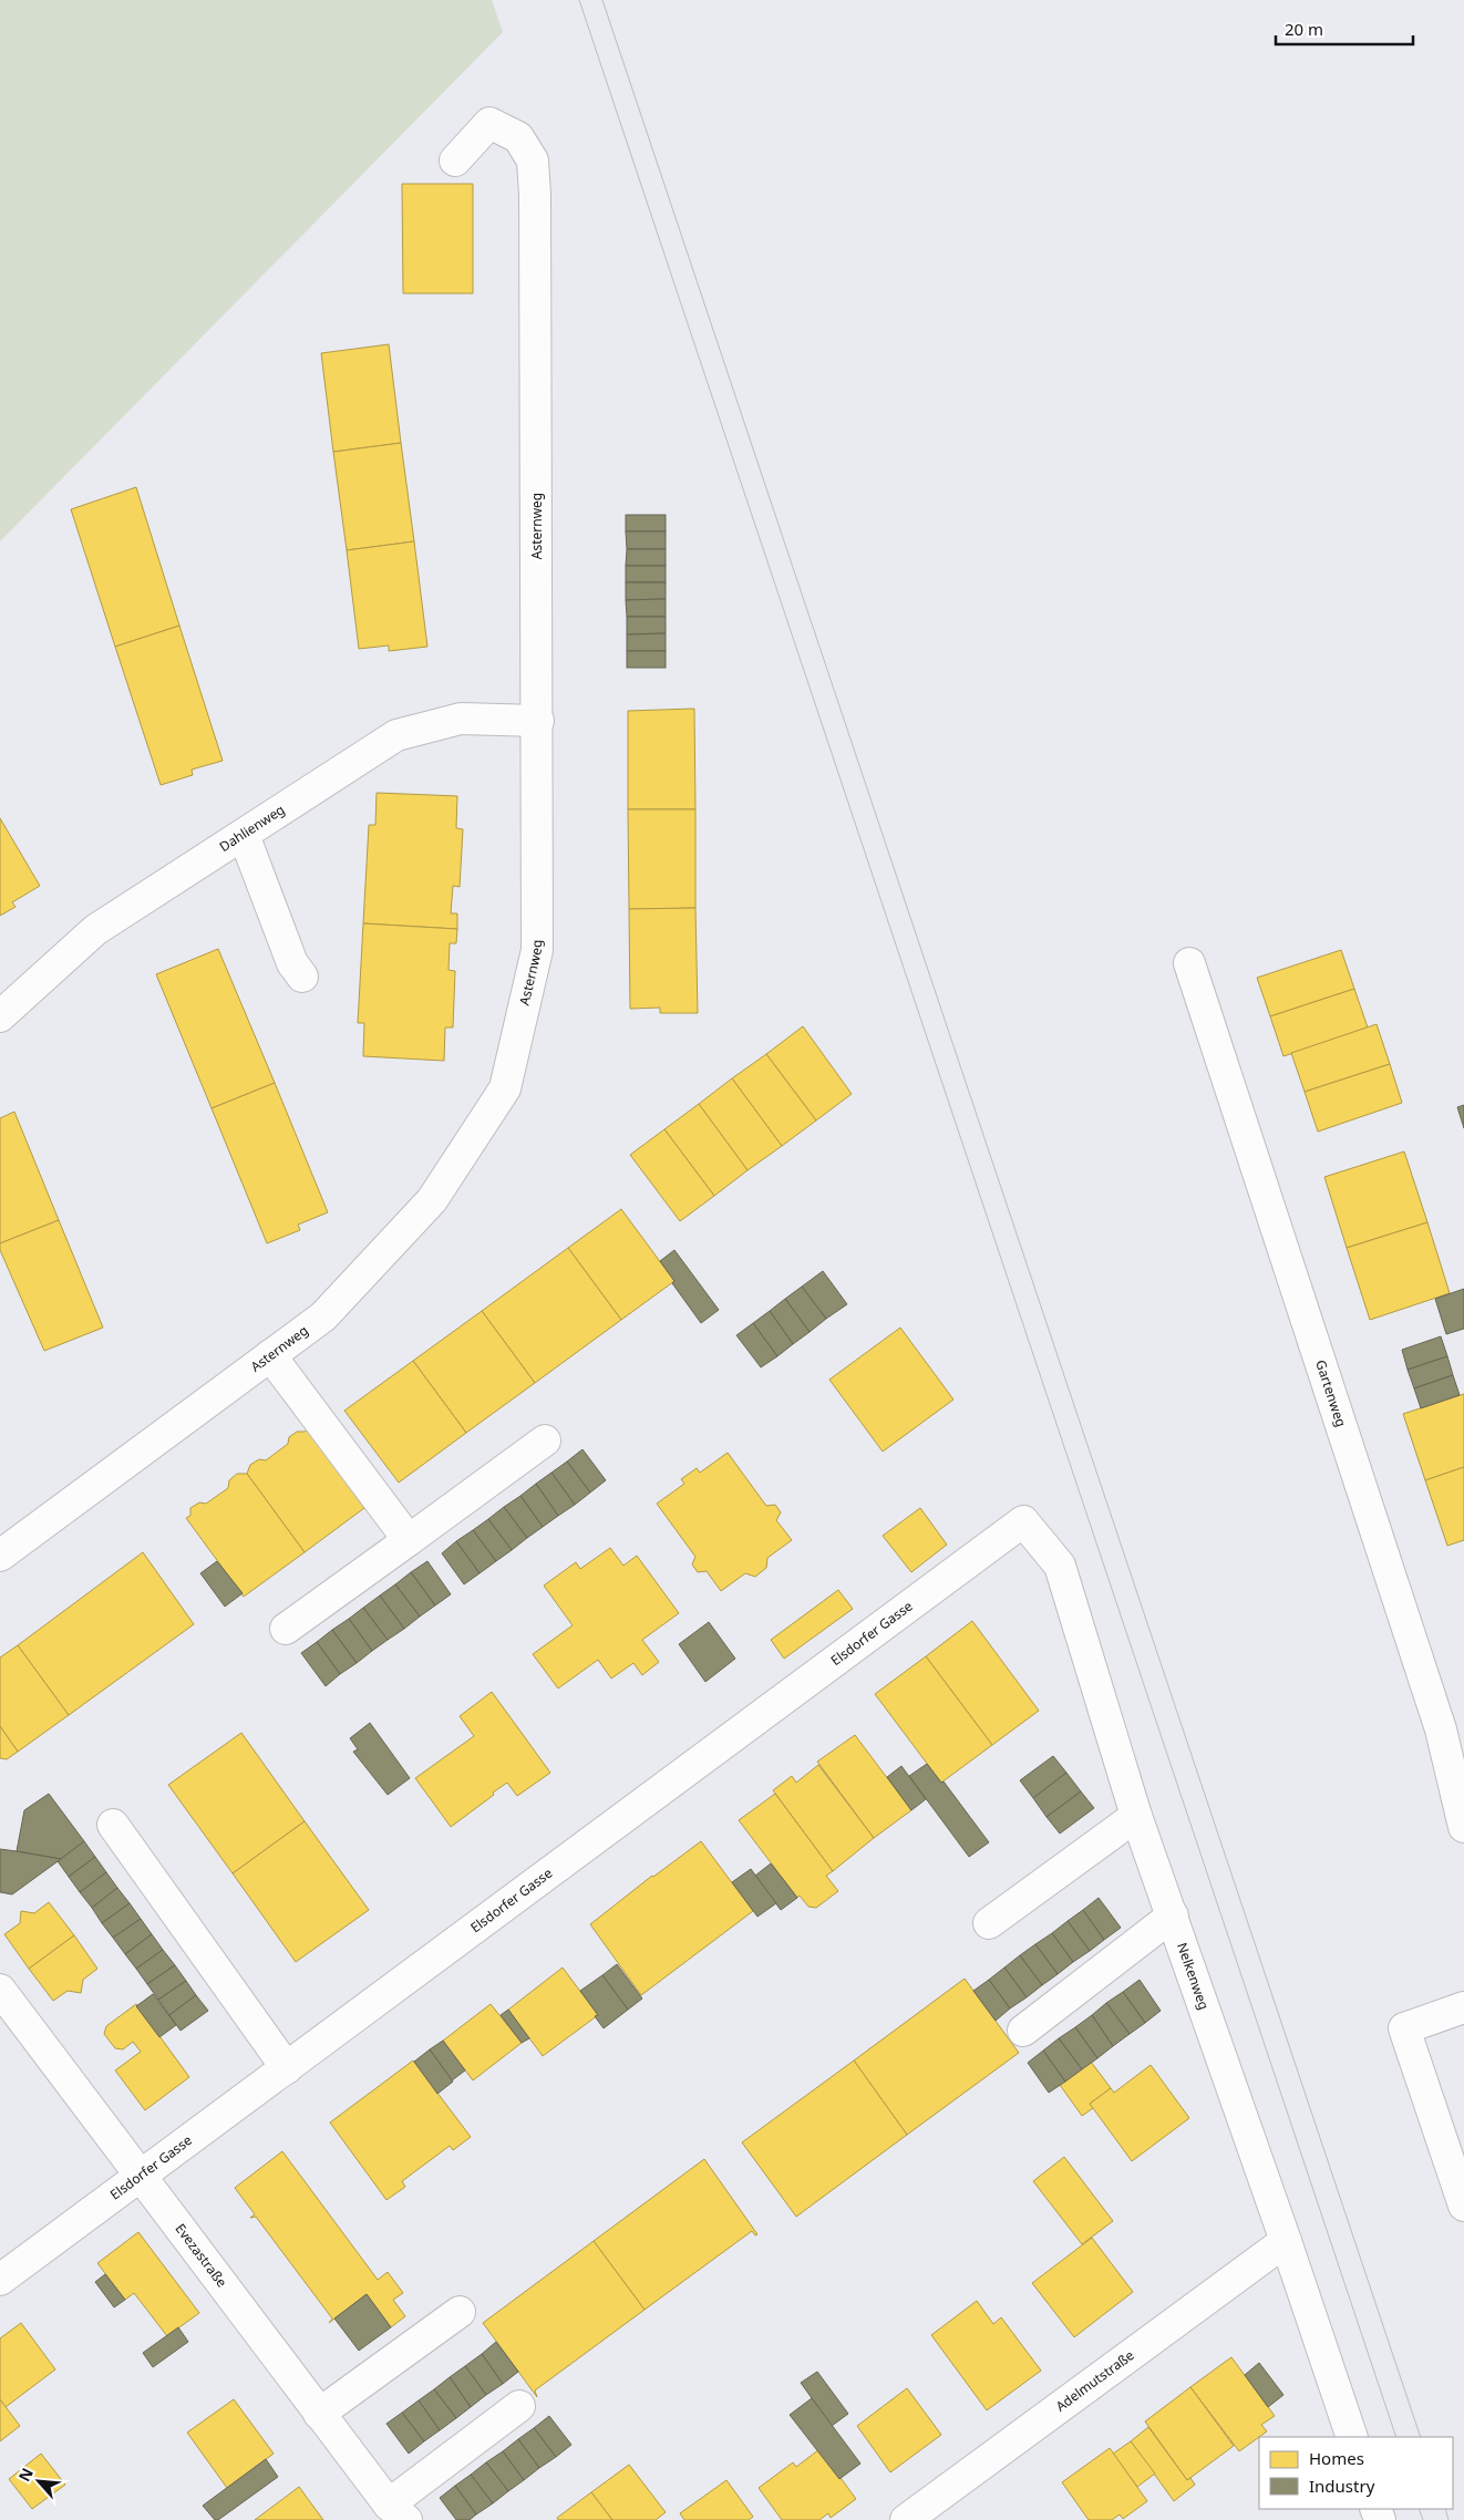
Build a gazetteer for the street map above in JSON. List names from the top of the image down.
{
  "streets": {
    "street": [
      "Asternweg",
      "Dahlienweg",
      "Gartenweg",
      "Elsdorfer Gasse",
      "Nelkenweg",
      "Evezastraße",
      "Adelmutstraße"
    ]
  },
  "crossings": [
    ["Asternweg", "Dahlienweg"],
    ["Elsdorfer Gasse", "Nelkenweg"],
    ["Elsdorfer Gasse", "Evezastraße"],
    ["Nelkenweg", "Adelmutstraße"]
  ],
  "legend": ["Homes", "Industry"],
  "scale_bar": "20 m",
  "north": "top left"
}
